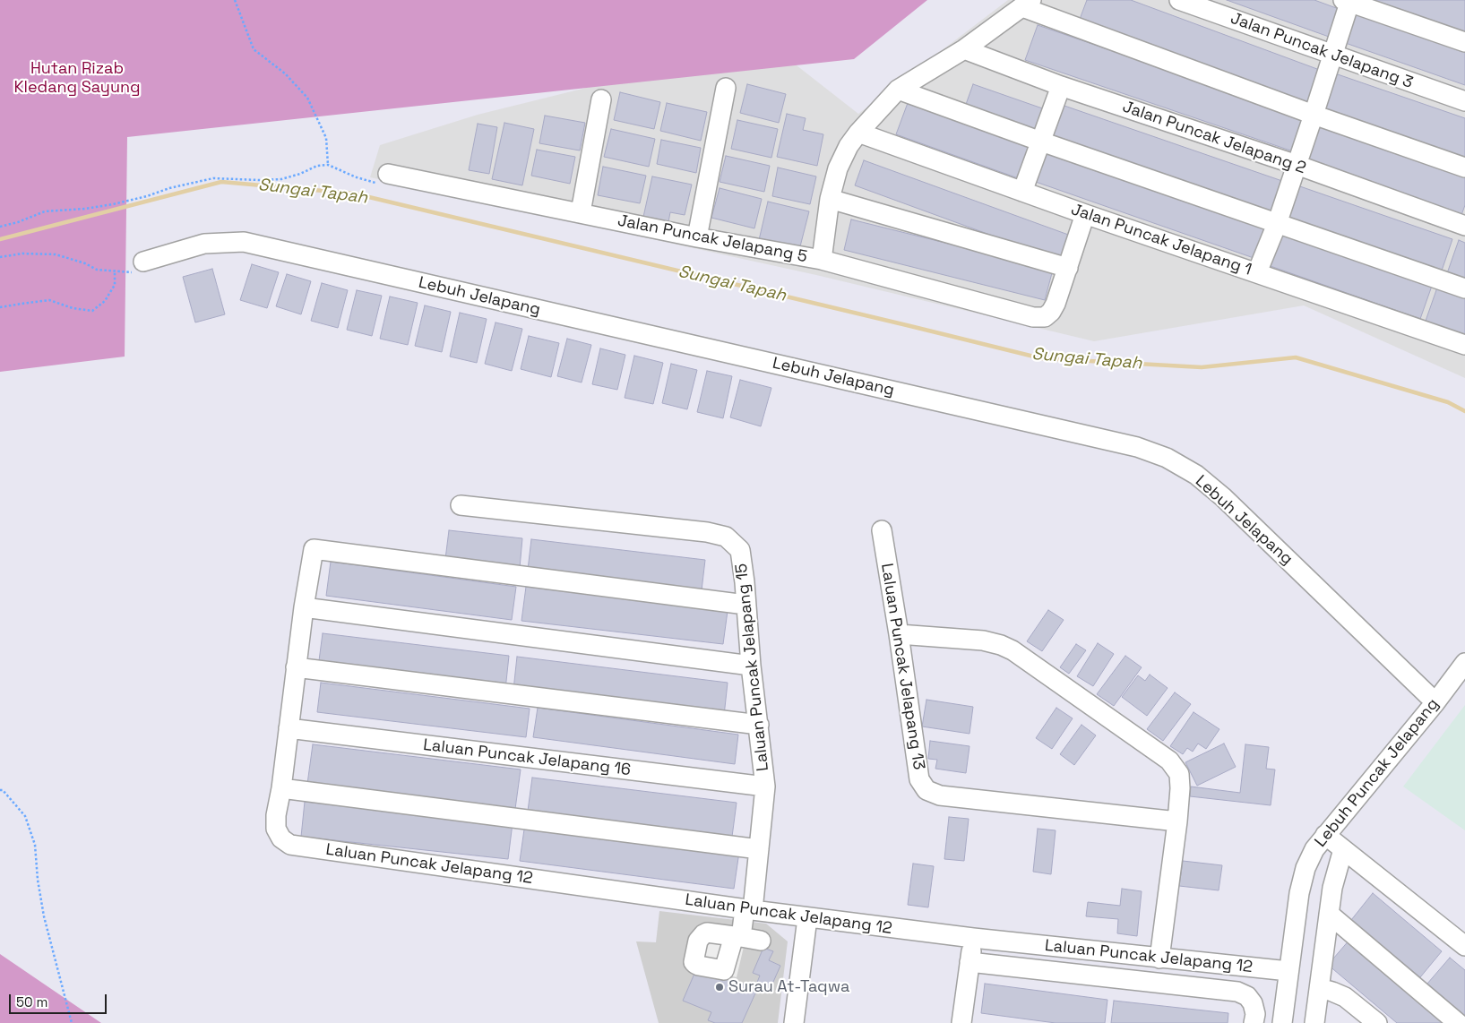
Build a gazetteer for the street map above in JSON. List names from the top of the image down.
{
  "streets": {
    "street": [
      "Jalan Puncak Jelapang 3",
      "Jalan Puncak Jelapang 2",
      "Jalan Puncak Jelapang 5",
      "Jalan Puncak Jelapang 1",
      "Lebuh Jelapang",
      "Laluan Puncak Jelapang 13",
      "Laluan Puncak Jelapang 15",
      "Laluan Puncak Jelapang 16",
      "Lebuh Puncak Jelapang",
      "Laluan Puncak Jelapang 12"
    ]
  },
  "crossings": [
    ["Lebuh Jelapang", "Lebuh Puncak Jelapang"],
    ["Laluan Puncak Jelapang 15", "Laluan Puncak Jelapang 16"],
    ["Laluan Puncak Jelapang 15", "Laluan Puncak Jelapang 12"],
    ["Lebuh Puncak Jelapang", "Laluan Puncak Jelapang 12"]
  ],
  "water": ["Sungai Tapah"],
  "parks": ["Hutan Rizab Kledang Sayung"],
  "places": ["Surau At-Taqwa"],
  "scale_bar": "50 m"
}
